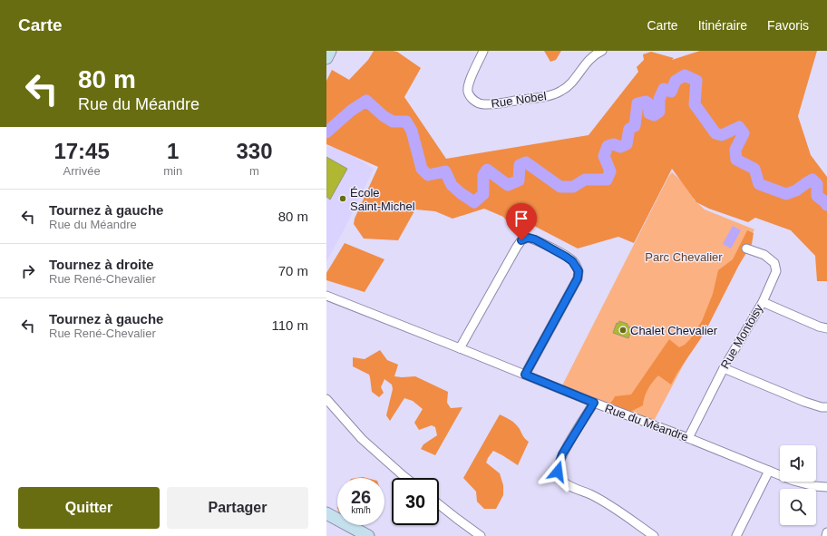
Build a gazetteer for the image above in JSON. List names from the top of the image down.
{
  "streets": {
    "street": ["Rue Nobel", "Rue Montoisy", "Rue du Méandre"]
  },
  "crossings": [
    ["Rue Montoisy", "Rue du Méandre"]
  ],
  "parks": ["Parc Chevalier"],
  "places": ["École Saint-Michel", "Chalet Chevalier"],
  "page": {
    "header": "Carte",
    "nav": ["Carte", "Itinéraire", "Favoris"],
    "turn": ["80 m", "Rue du Méandre"],
    "eta": [
      "17:45",
      "Arrivée",
      "1",
      "min",
      "330",
      "m"
    ],
    "list": [
      {
        "name": "Tournez à gauche",
        "note": "Rue du Méandre",
        "value": "80 m"
      },
      {
        "name": "Tournez à droite",
        "note": "Rue René-Chevalier",
        "value": "70 m"
      },
      {
        "name": "Tournez à gauche",
        "note": "Rue René-Chevalier",
        "value": "110 m"
      }
    ],
    "speed": "26 km/h",
    "limit": "30",
    "buttons": ["Quitter", "Partager"]
  }
}
